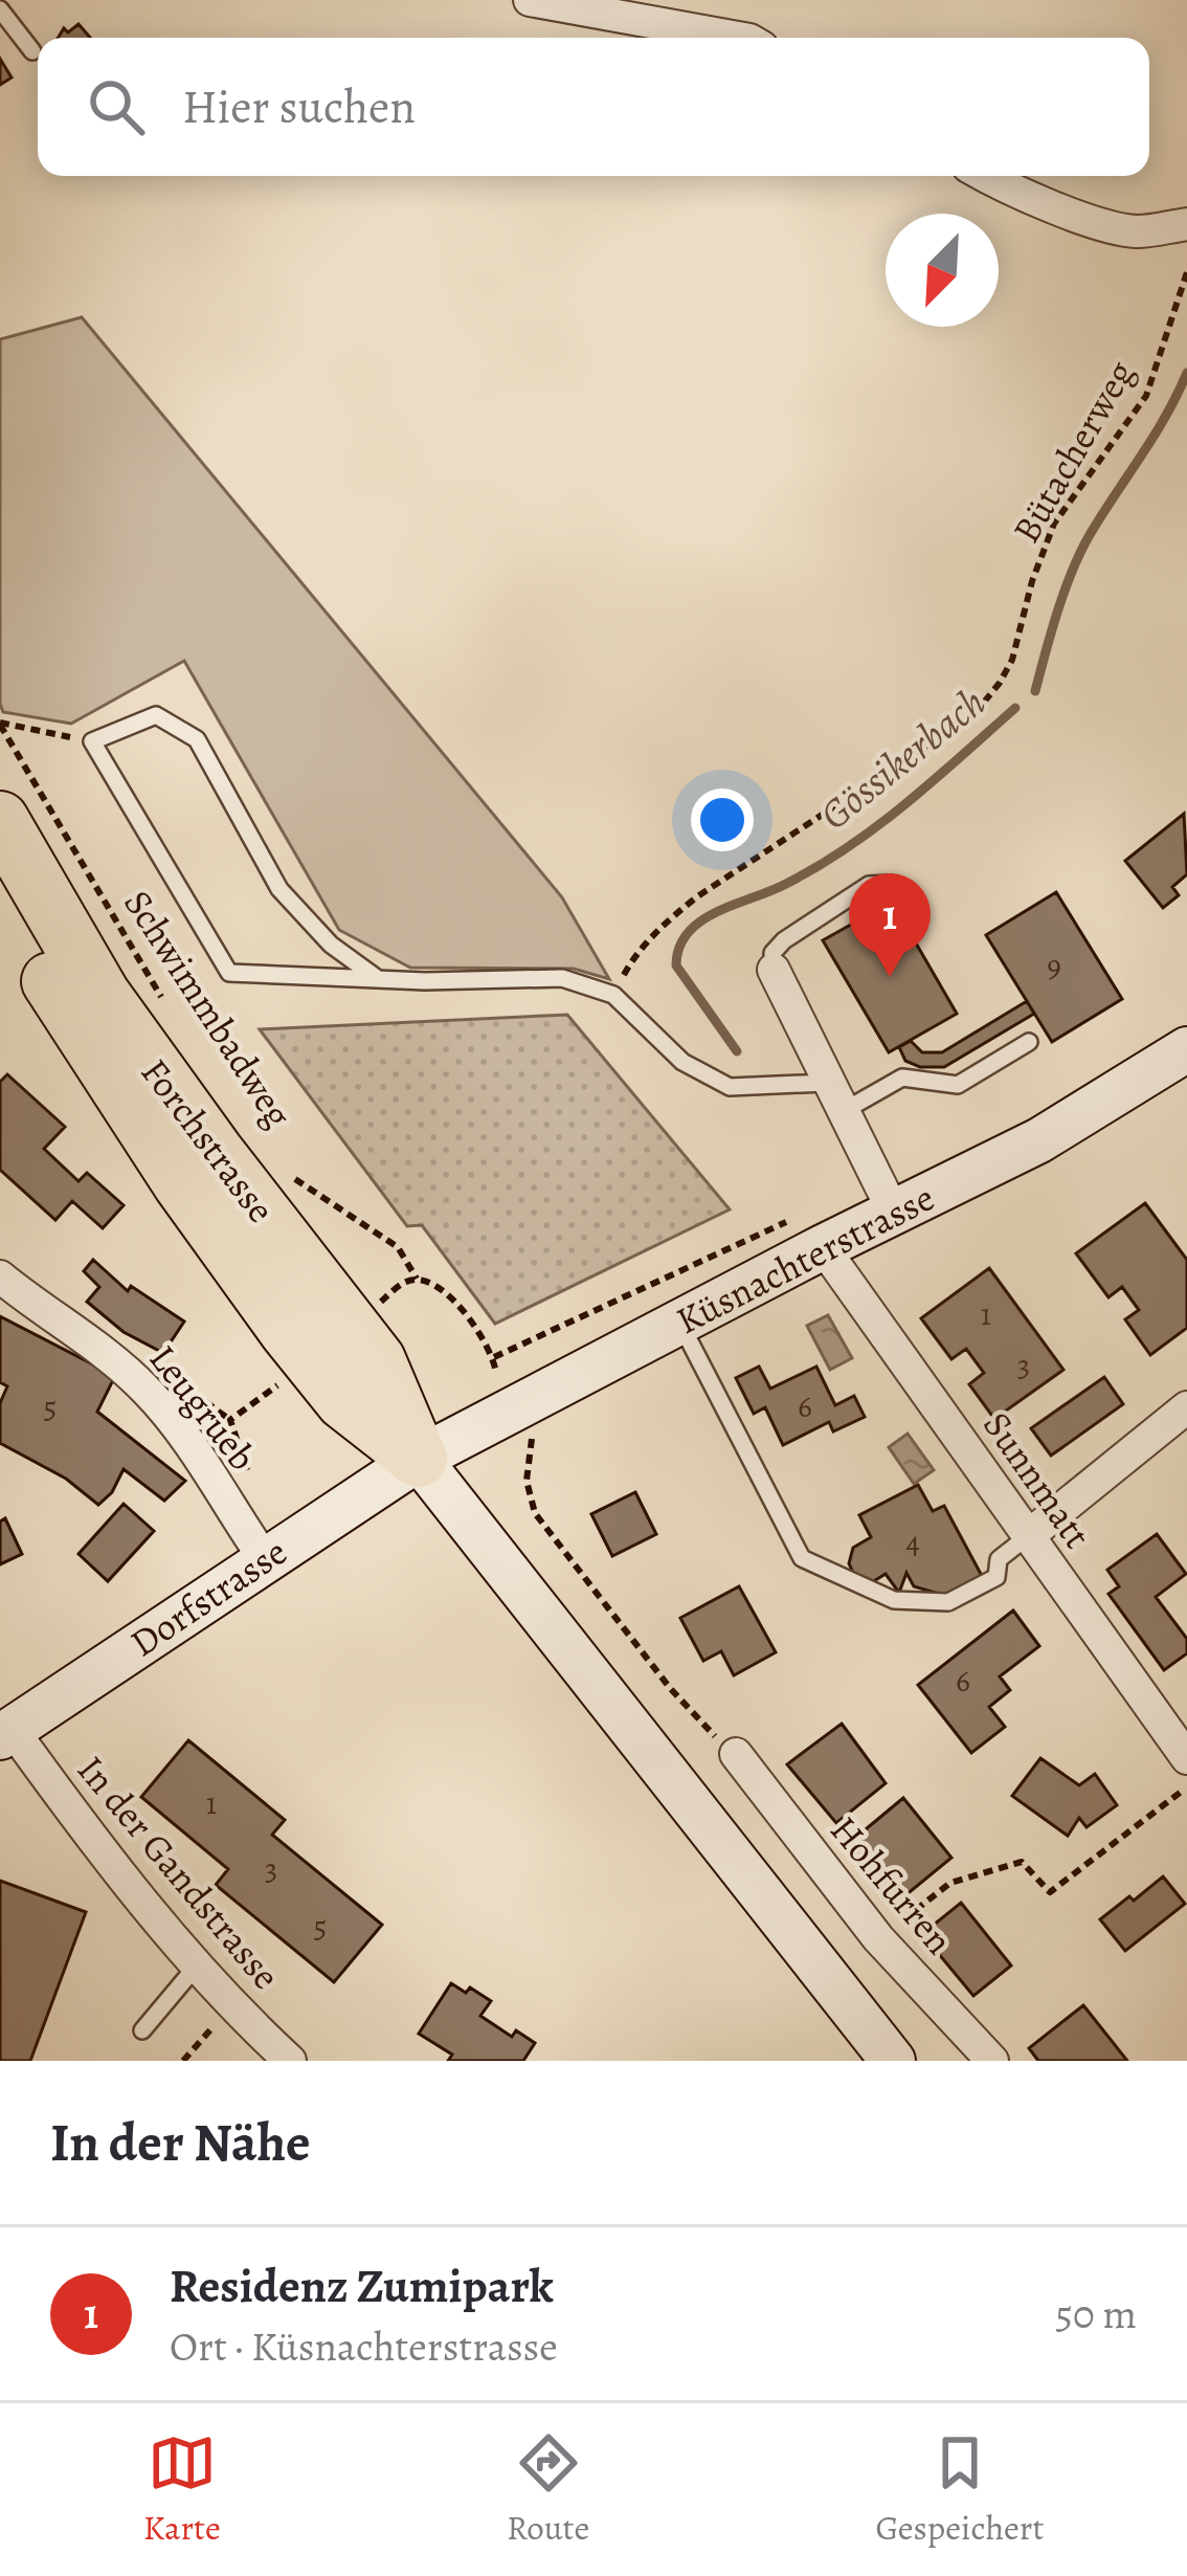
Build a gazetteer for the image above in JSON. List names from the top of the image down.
{
  "streets": {
    "highway": ["Forchstrasse"],
    "main road": ["Küsnachterstrasse", "Dorfstrasse"],
    "street": [
      "Leugrueb",
      "Sunnmatt",
      "In der Gandstrasse",
      "Hohfurren"
    ],
    "path": ["Bütacherweg", "Schwimmbadweg"]
  },
  "crossings": [
    ["Forchstrasse", "Küsnachterstrasse"],
    ["Forchstrasse", "Dorfstrasse"],
    ["Küsnachterstrasse", "Sunnmatt"],
    ["Küsnachterstrasse", "Dorfstrasse"],
    ["Leugrueb", "Dorfstrasse"],
    ["Dorfstrasse", "In der Gandstrasse"]
  ],
  "water": ["Gössikerbach"],
  "house_numbers": [
    "9",
    "1",
    "3",
    "6",
    "5",
    "4",
    "6",
    "1",
    "3",
    "5"
  ],
  "north": "bottom left",
  "page": {
    "search": "Hier suchen",
    "pins": "1",
    "heading": "In der Nähe",
    "list": [
      {
        "mark": "1",
        "name": "Residenz Zumipark",
        "note": "Ort · Küsnachterstrasse",
        "value": "50 m"
      }
    ],
    "nav": ["Karte", "Route", "Gespeichert"]
  }
}
